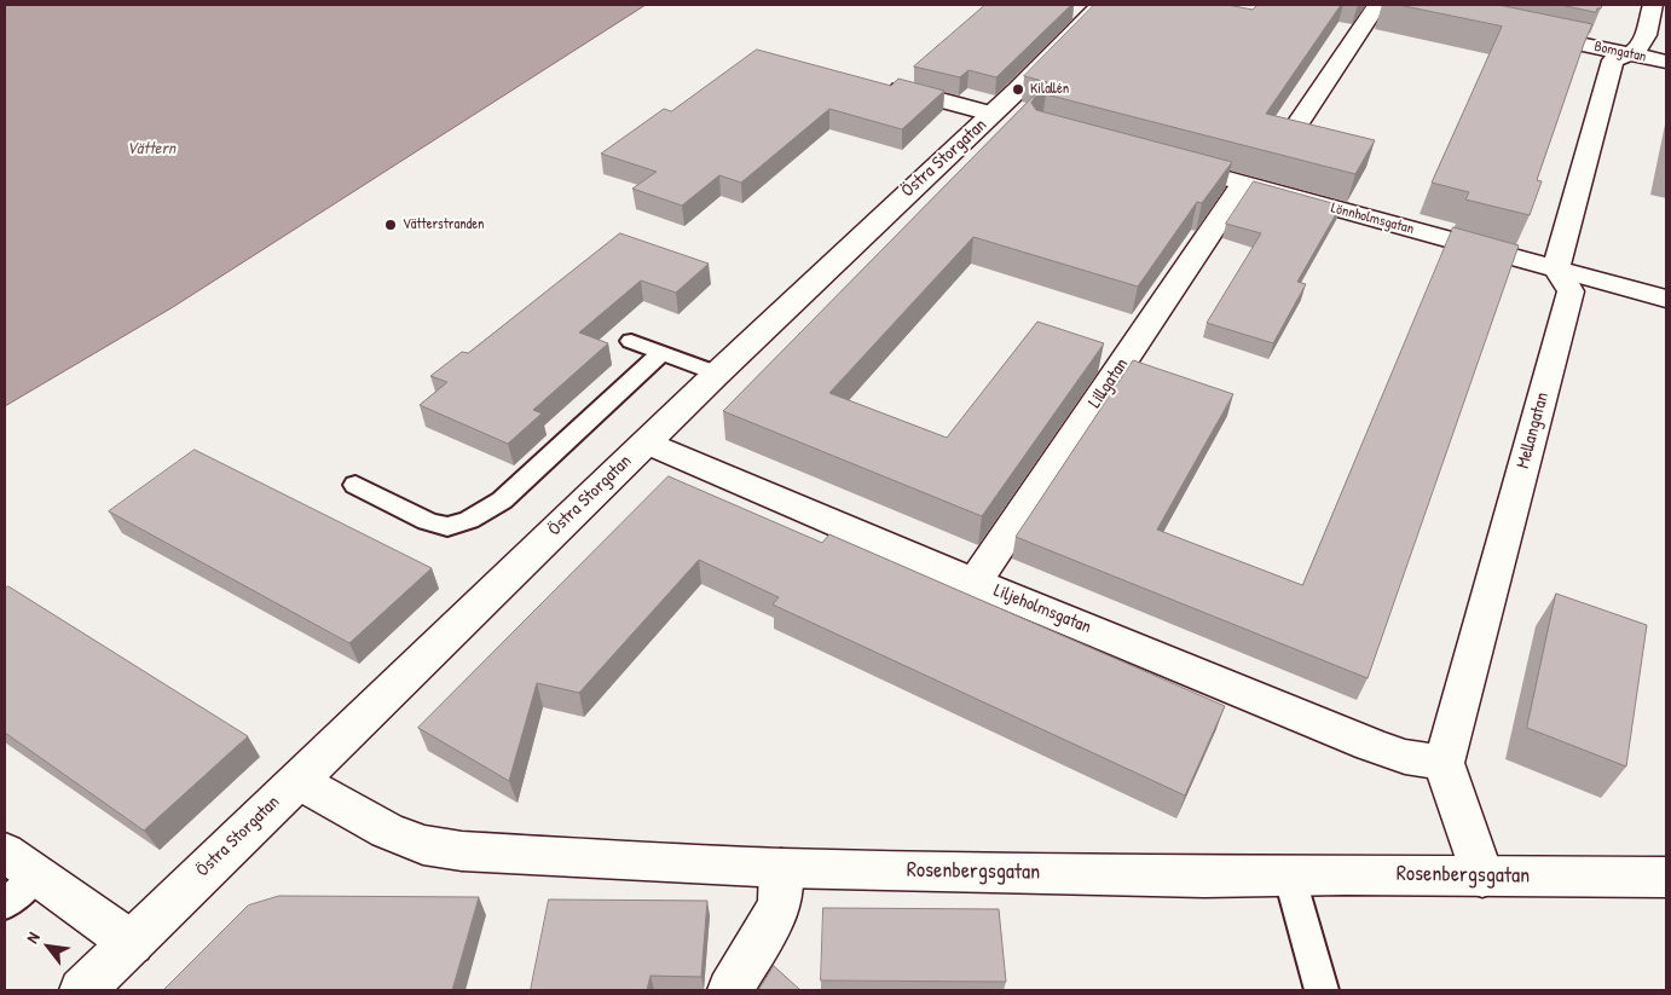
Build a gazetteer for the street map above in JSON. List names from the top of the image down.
{
  "streets": {
    "street": [
      "Bomgatan",
      "Östra Storgatan",
      "Lönnholmsgatan",
      "Lillgatan",
      "Mellangatan",
      "Liljeholmsgatan",
      "Rosenbergsgatan"
    ]
  },
  "crossings": [
    ["Östra Storgatan", "Liljeholmsgatan"],
    ["Östra Storgatan", "Rosenbergsgatan"],
    ["Lönnholmsgatan", "Lillgatan"],
    ["Lönnholmsgatan", "Mellangatan"],
    ["Lillgatan", "Liljeholmsgatan"],
    ["Mellangatan", "Liljeholmsgatan"]
  ],
  "water": ["Vättern"],
  "places": ["Kilallén", "Vätterstranden"],
  "north": "top left"
}
